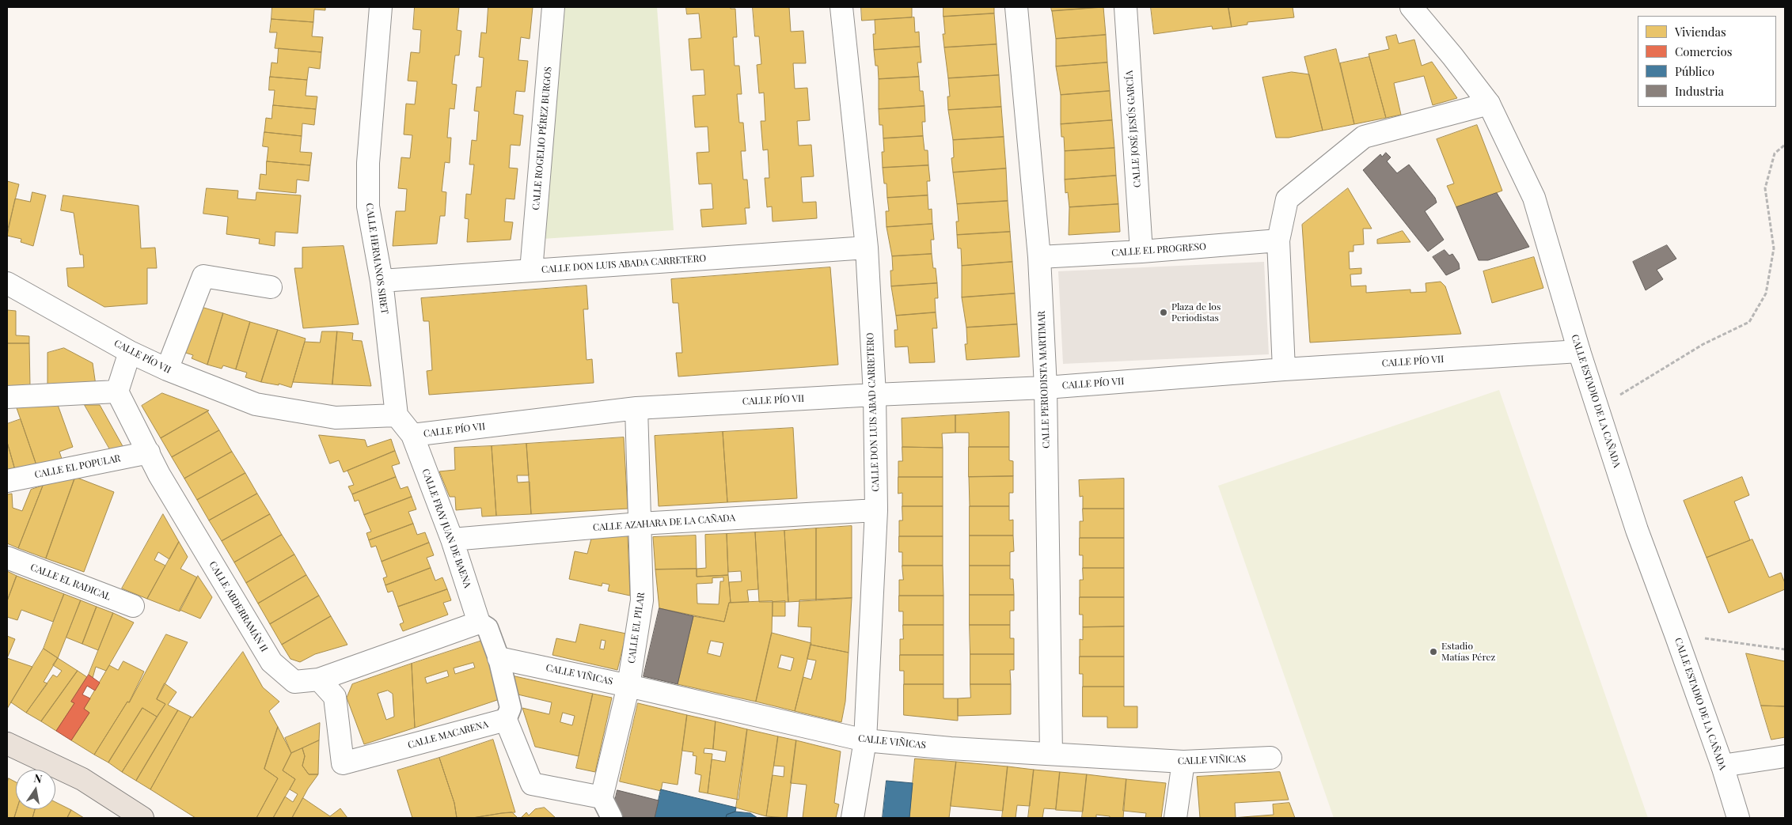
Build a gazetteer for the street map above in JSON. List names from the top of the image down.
{
  "streets": {
    "street": [
      "CALLE JOSÉ JESÚS GARCÍA",
      "CALLE ROGELIO PÉREZ BURGOS",
      "CALLE EL PROGRESO",
      "CALLE HERMANOS SIRET",
      "CALLE DON LUIS ABADA CARRETERO",
      "CALLE PÍO VII",
      "CALLE PERIODISTA MARTIMAR",
      "CALLE ESTADIO DE LA CAÑADA",
      "CALLE DON LUIS ABAD CARRETERO",
      "CALLE EL POPULAR",
      "CALLE AZAHARA DE LA CAÑADA",
      "CALLE FRAY JUAN DE BAENA",
      "CALLE EL RADICAL",
      "CALLE ABDERRAMÁN II",
      "CALLE EL PILAR",
      "CALLE VIÑICAS",
      "CALLE MACARENA"
    ]
  },
  "crossings": [
    ["CALLE JOSÉ JESÚS GARCÍA", "CALLE EL PROGRESO"],
    ["CALLE ROGELIO PÉREZ BURGOS", "CALLE DON LUIS ABADA CARRETERO"],
    ["CALLE EL PROGRESO", "CALLE PERIODISTA MARTIMAR"],
    ["CALLE HERMANOS SIRET", "CALLE DON LUIS ABADA CARRETERO"],
    ["CALLE HERMANOS SIRET", "CALLE PÍO VII"],
    ["CALLE DON LUIS ABADA CARRETERO", "CALLE DON LUIS ABAD CARRETERO"],
    ["CALLE PÍO VII", "CALLE PERIODISTA MARTIMAR"],
    ["CALLE PÍO VII", "CALLE ESTADIO DE LA CAÑADA"],
    ["CALLE PÍO VII", "CALLE DON LUIS ABAD CARRETERO"],
    ["CALLE PÍO VII", "CALLE FRAY JUAN DE BAENA"],
    ["CALLE PÍO VII", "CALLE EL PILAR"],
    ["CALLE PERIODISTA MARTIMAR", "CALLE VIÑICAS"],
    ["CALLE DON LUIS ABAD CARRETERO", "CALLE AZAHARA DE LA CAÑADA"],
    ["CALLE DON LUIS ABAD CARRETERO", "CALLE VIÑICAS"],
    ["CALLE EL POPULAR", "CALLE ABDERRAMÁN II"],
    ["CALLE AZAHARA DE LA CAÑADA", "CALLE FRAY JUAN DE BAENA"],
    ["CALLE AZAHARA DE LA CAÑADA", "CALLE EL PILAR"],
    ["CALLE FRAY JUAN DE BAENA", "CALLE ABDERRAMÁN II"],
    ["CALLE ABDERRAMÁN II", "CALLE MACARENA"],
    ["CALLE EL PILAR", "CALLE VIÑICAS"]
  ],
  "places": ["Plaza de los Periodistas", "Estadio Matías Pérez"],
  "legend": [
    "Viviendas",
    "Comercios",
    "Público",
    "Industria"
  ],
  "north": "top"
}
